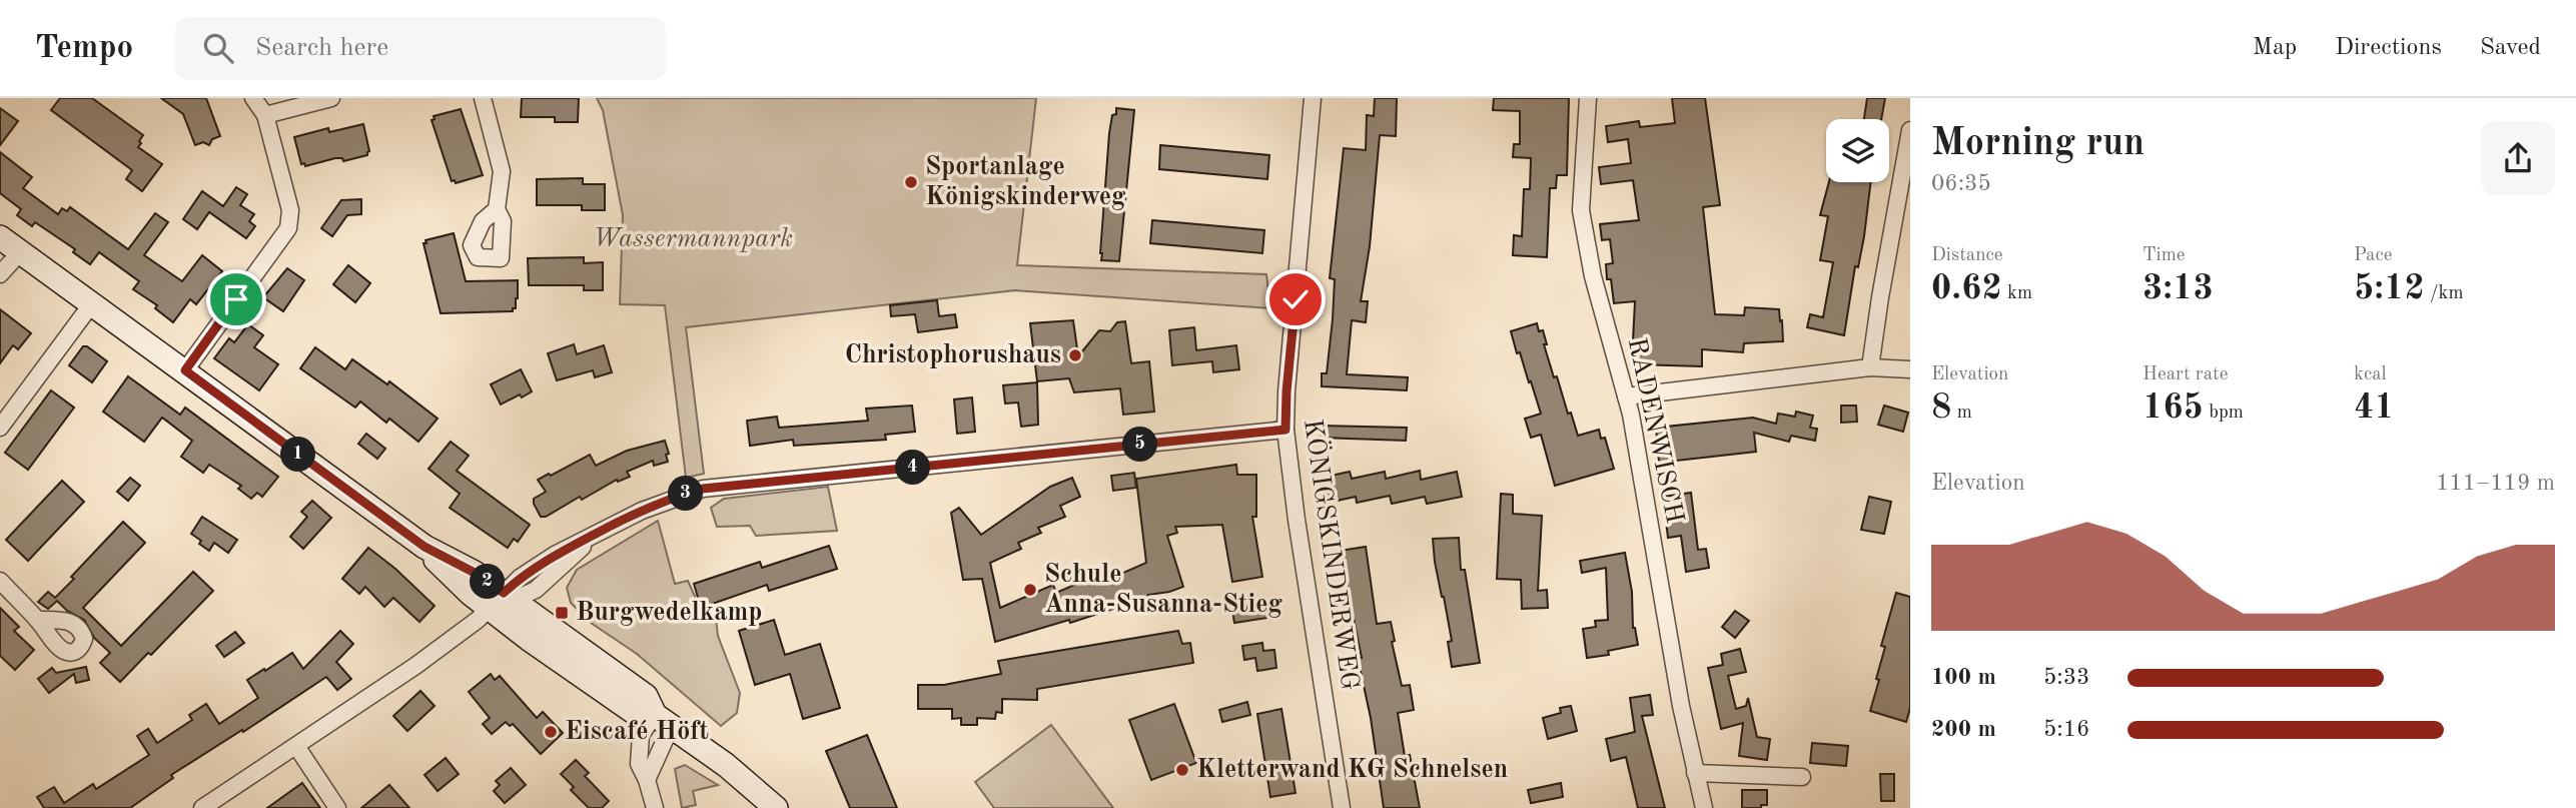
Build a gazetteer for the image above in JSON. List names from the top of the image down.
{
  "streets": {
    "street": ["RADENWISCH", "KÖNIGSKINDERWEG"]
  },
  "parks": ["Wassermannpark"],
  "places": {
    "other": [
      "Sportanlage Königskinderweg",
      "Christophorushaus",
      "Schule Anna-Susanna-Stieg",
      "Eiscafé Höft",
      "Kletterwand KG Schnelsen"
    ],
    "transit": ["Burgwedelkamp"]
  },
  "page": {
    "header": "Tempo",
    "search": "Search here",
    "nav": ["Map", "Directions", "Saved"],
    "heading": ["Morning run", "06:35"],
    "stats": [
      ["Distance", "0.62 km"],
      ["Time", "3:13"],
      ["Pace", "5:12 /km"],
      ["Elevation", "8 m"],
      ["Heart rate", "165 bpm"],
      ["kcal", "41"]
    ],
    "pins": [
      "5",
      "1",
      "4",
      "3",
      "2"
    ],
    "chart": ["Elevation", "111–119 m"],
    "list": [
      {
        "name": "100 m",
        "note": "5:33"
      },
      {
        "name": "200 m",
        "note": "5:16"
      }
    ]
  }
}
